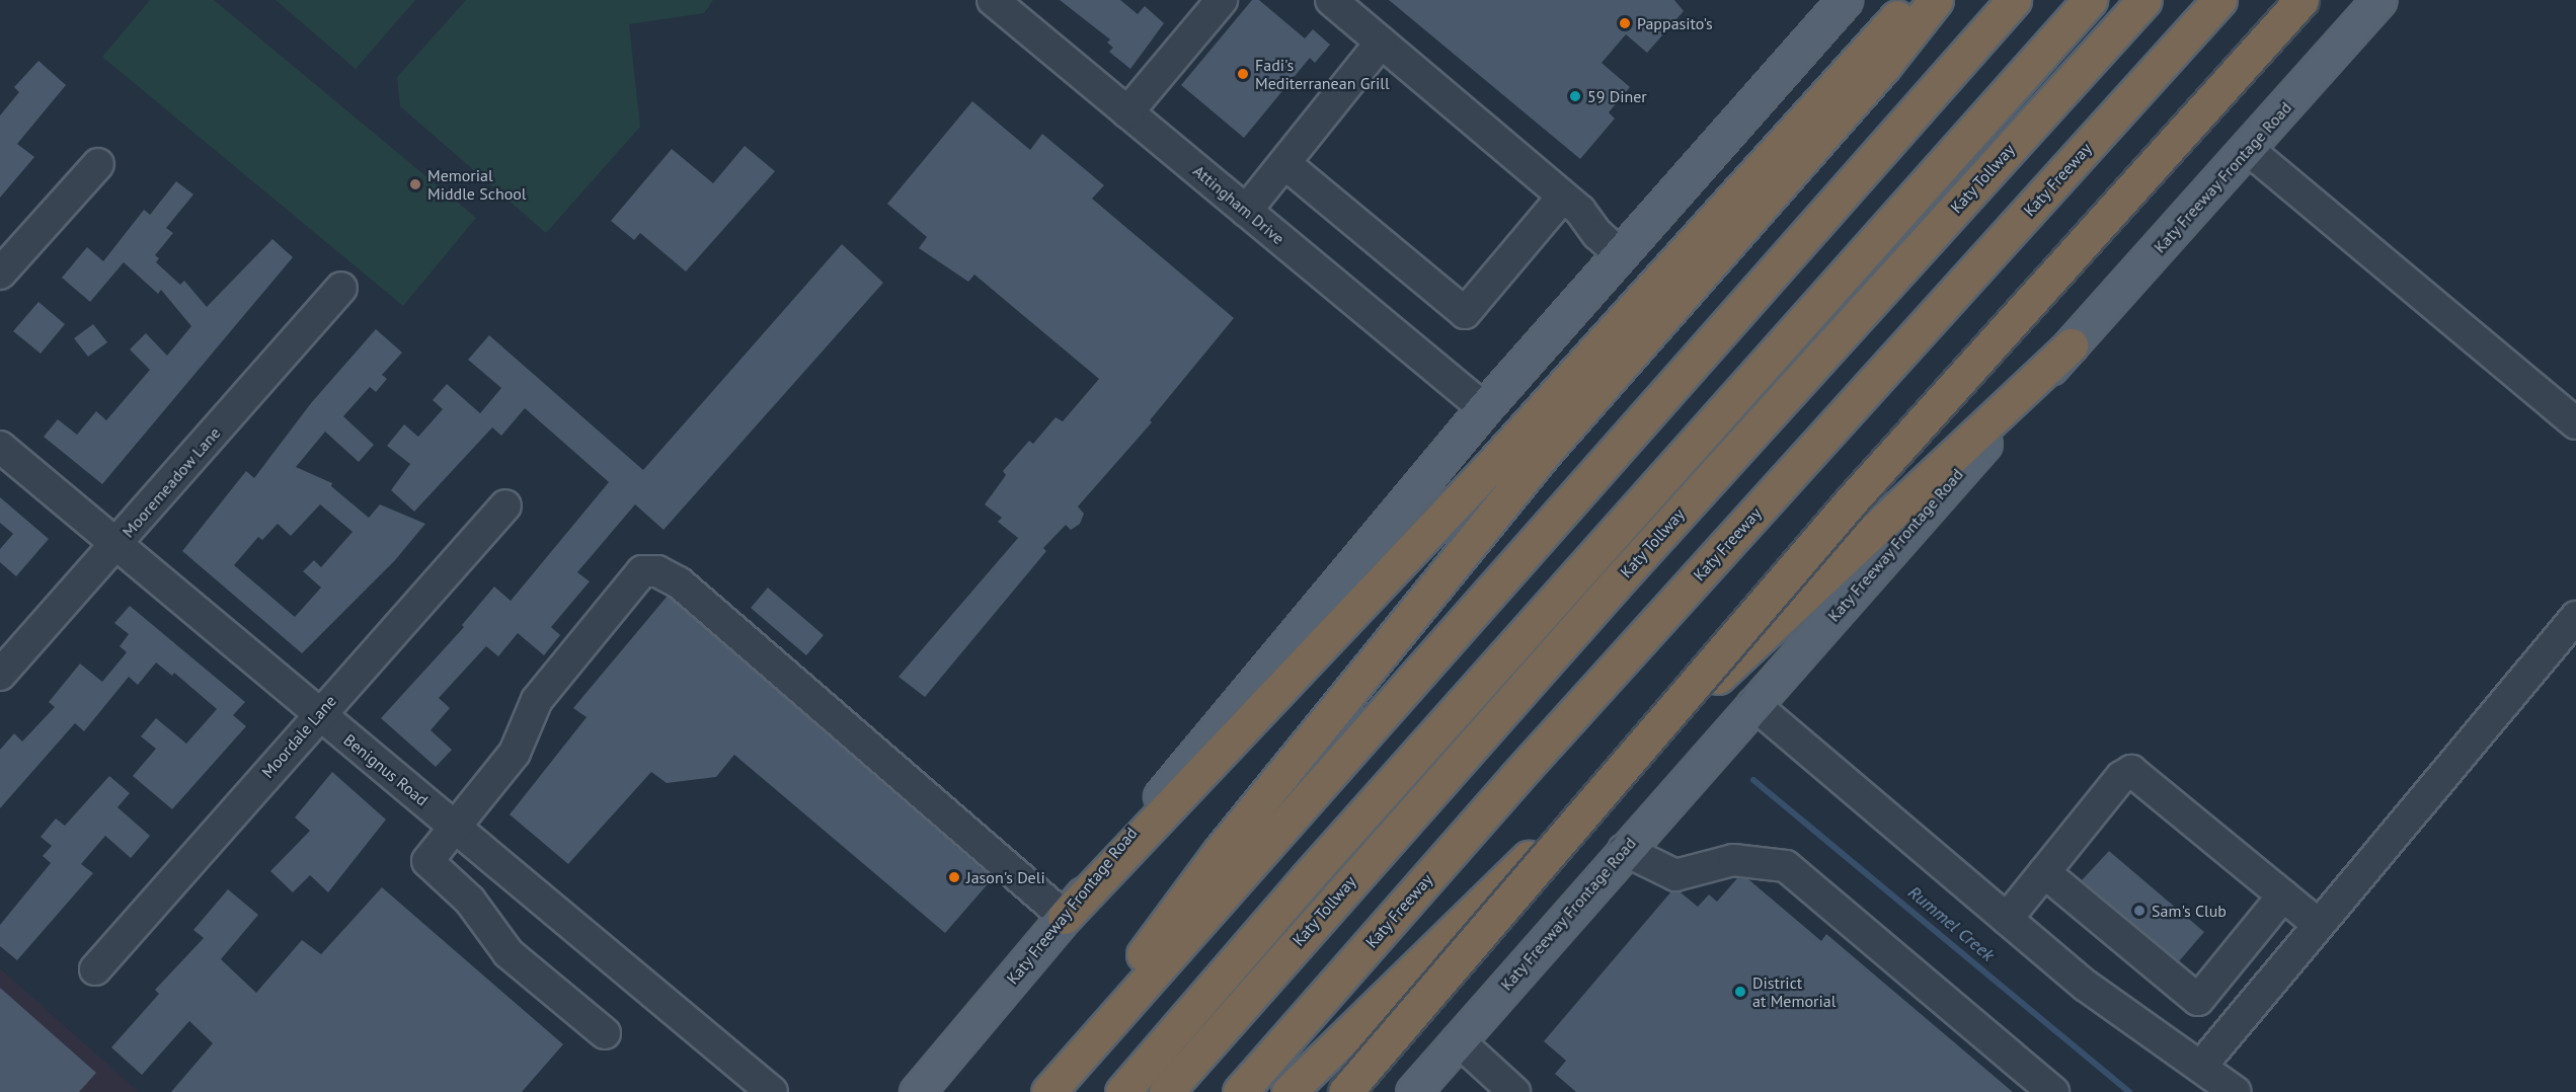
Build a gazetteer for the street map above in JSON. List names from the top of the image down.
{
  "streets": {
    "highway": ["Katy Tollway", "Katy Freeway"],
    "main road": ["Katy Freeway Frontage Road"],
    "street": [
      "Attingham Drive",
      "Mooremeadow Lane",
      "Moordale Lane",
      "Benignus Road"
    ]
  },
  "crossings": [
    ["Katy Freeway Frontage Road", "Attingham Drive"],
    ["Mooremeadow Lane", "Benignus Road"],
    ["Moordale Lane", "Benignus Road"]
  ],
  "water": ["Rummel Creek"],
  "places": [
    "Pappasito's",
    "Fadi's Mediterranean Grill",
    "59 Diner",
    "Memorial Middle School",
    "Jason's Deli",
    "Sam's Club",
    "District at Memorial"
  ]
}
